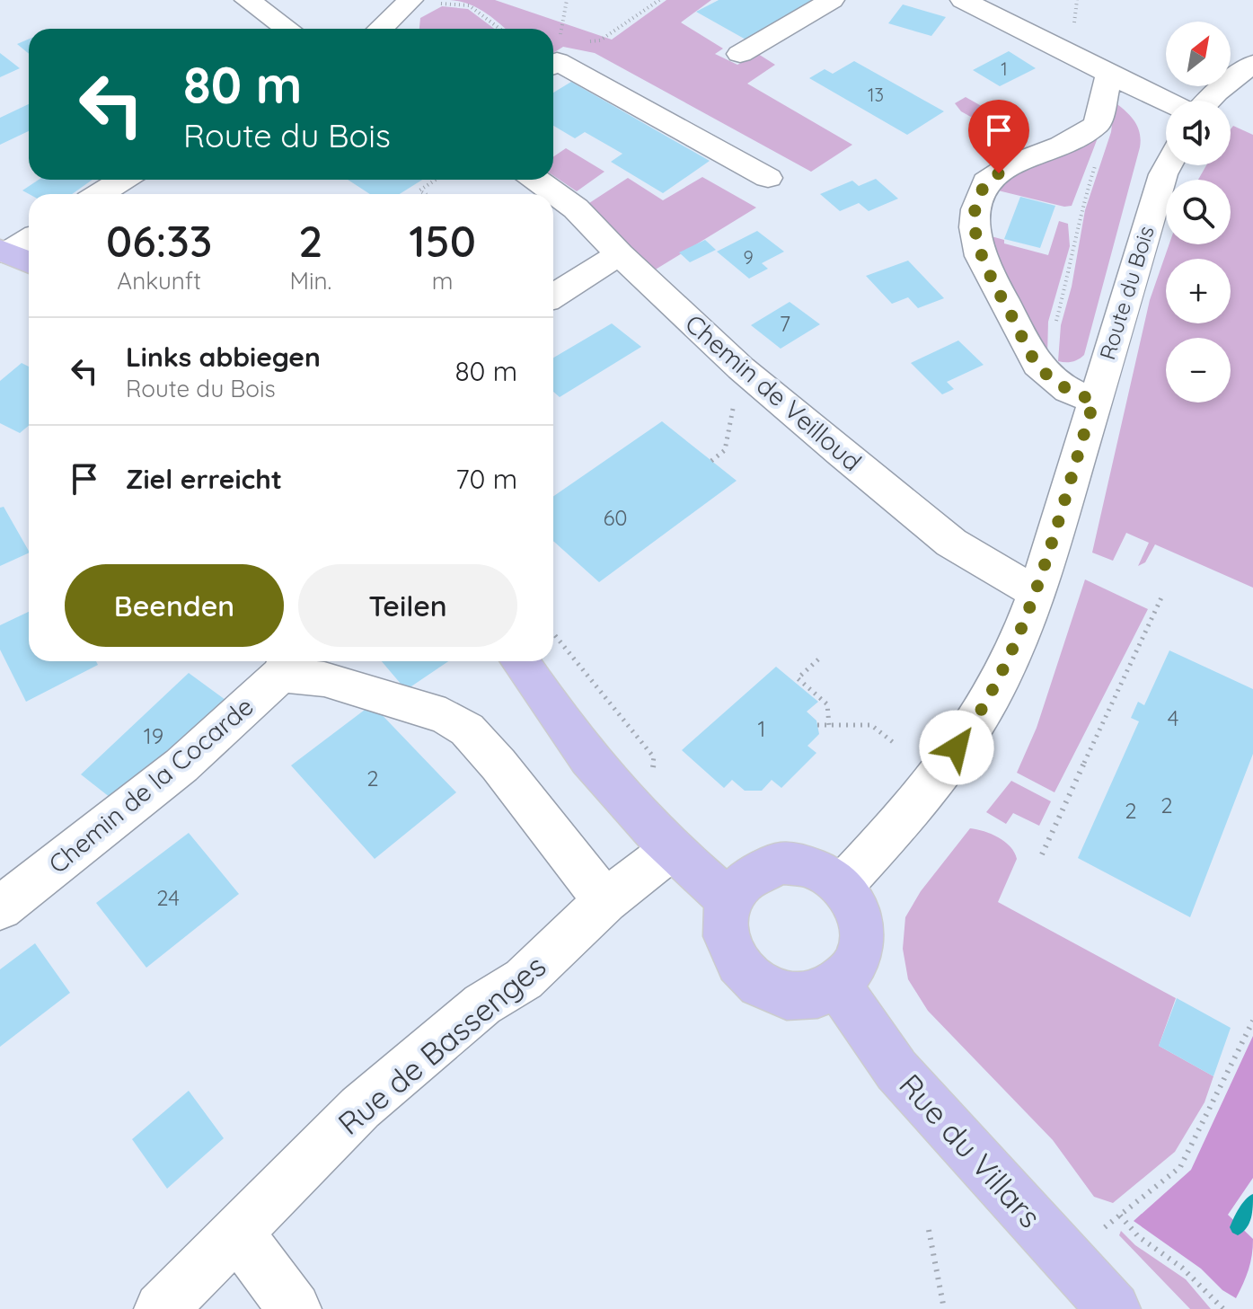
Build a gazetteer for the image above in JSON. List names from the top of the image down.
{
  "streets": {
    "main road": ["Rue du Villars"],
    "street": [
      "Route du Bois",
      "Chemin de Veilloud",
      "Chemin de la Cocarde",
      "Rue de Bassenges"
    ]
  },
  "crossings": [
    ["Route du Bois", "Chemin de Veilloud"],
    ["Route du Bois", "Rue du Villars"]
  ],
  "house_numbers": [
    "1",
    "13",
    "9",
    "7",
    "60",
    "4",
    "1",
    "19",
    "2",
    "2",
    "2",
    "24"
  ],
  "north": "top right",
  "page": {
    "map_buttons": ["+", "−"],
    "turn": ["80 m", "Route du Bois"],
    "eta": [
      "06:33",
      "Ankunft",
      "2",
      "Min.",
      "150",
      "m"
    ],
    "list": [
      {
        "name": "Links abbiegen",
        "note": "Route du Bois",
        "value": "80 m"
      },
      {
        "name": "Ziel erreicht",
        "value": "70 m"
      }
    ],
    "buttons": ["Beenden", "Teilen"]
  }
}
